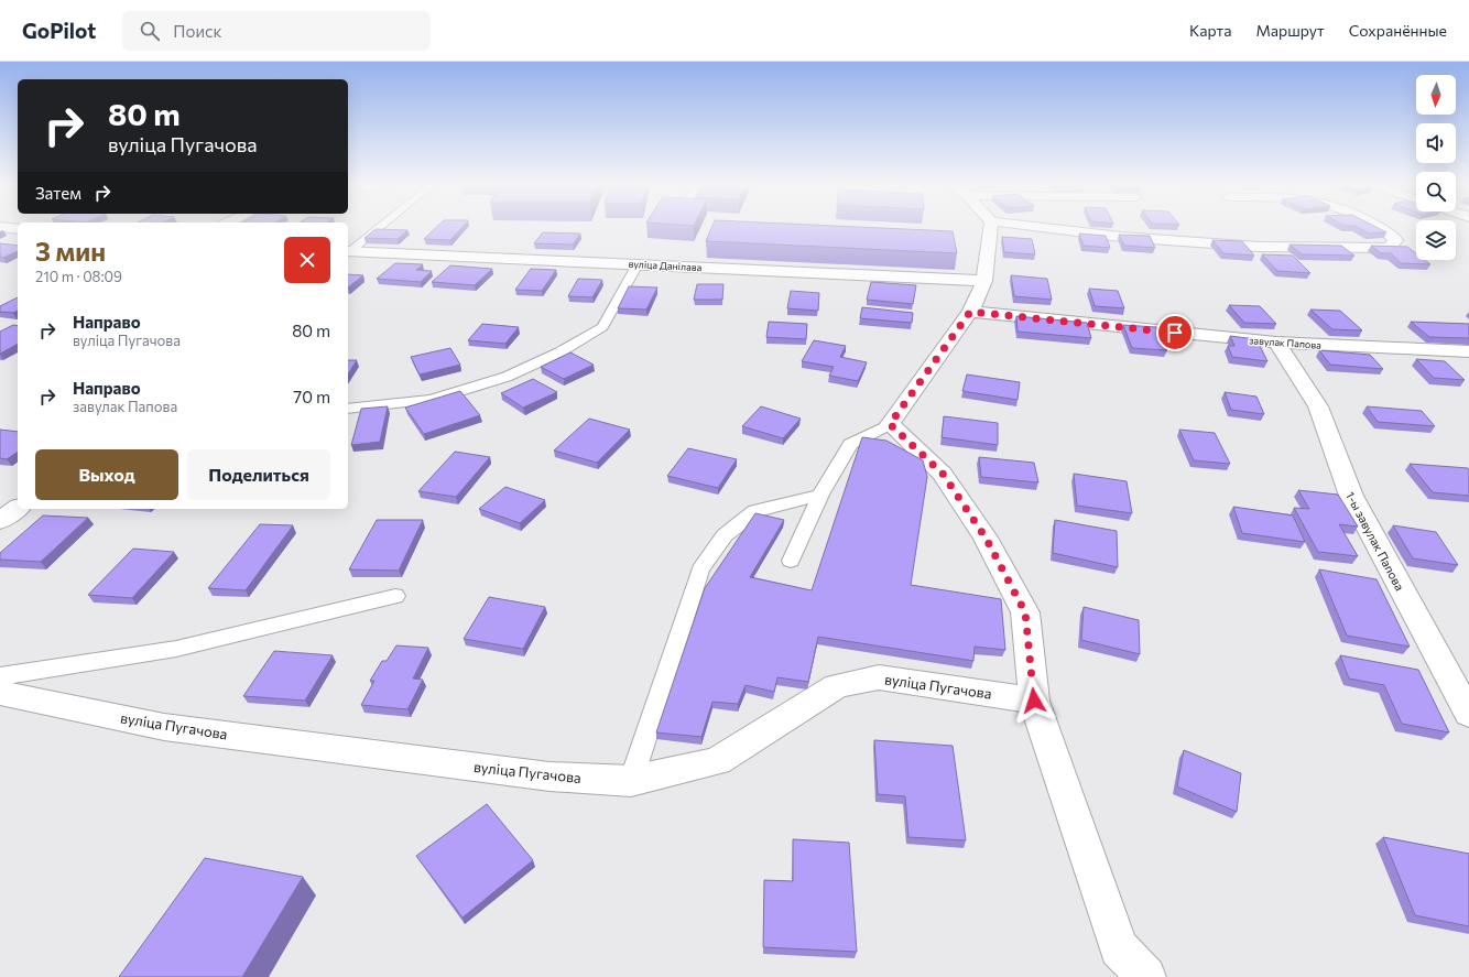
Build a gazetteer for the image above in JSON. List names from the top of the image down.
{
  "streets": {
    "street": [
      "вуліца Данілава",
      "завулак Папова",
      "1-ы завулак Папова",
      "вуліца Пугачова"
    ]
  },
  "crossings": [
    ["завулак Папова", "1-ы завулак Папова"]
  ],
  "north": "bottom",
  "page": {
    "header": "GoPilot",
    "search": "Поиск",
    "nav": ["Карта", "Маршрут", "Сохранённые"],
    "turn": ["80 m", "вуліца Пугачова"],
    "then": "Затем",
    "heading": ["3 мин", "210 m · 08:09"],
    "list": [
      {
        "name": "Направо",
        "note": "вуліца Пугачова",
        "value": "80 m"
      },
      {
        "name": "Направо",
        "note": "завулак Папова",
        "value": "70 m"
      }
    ],
    "buttons": ["Выход", "Поделиться"]
  }
}
